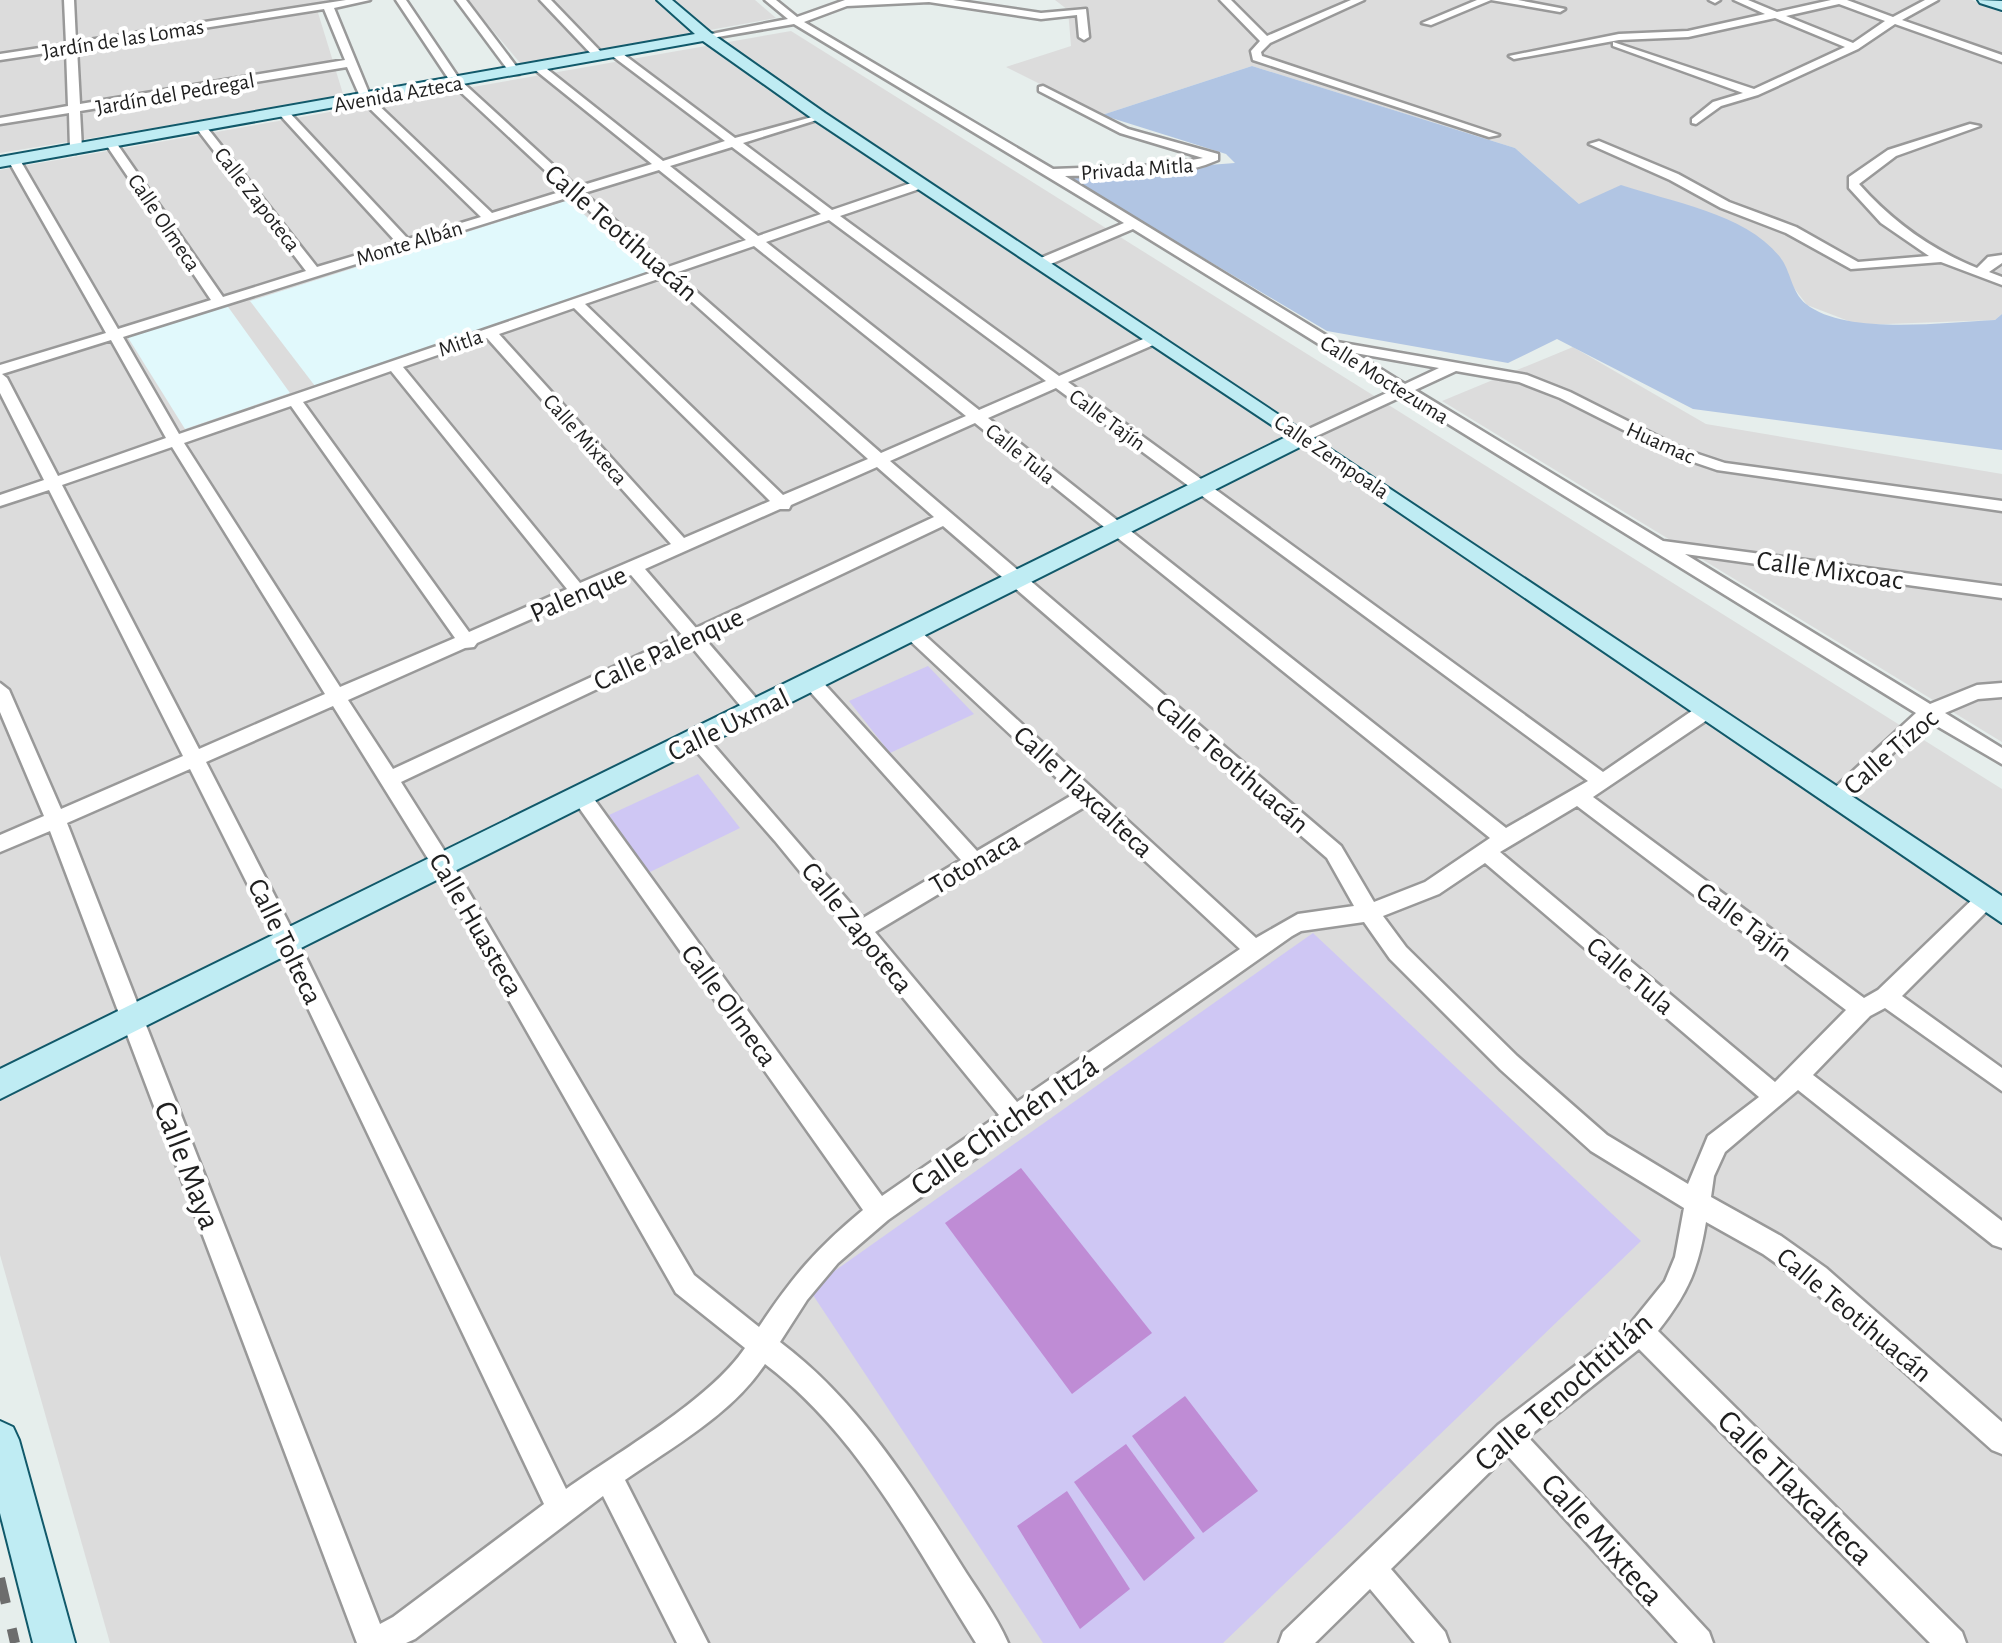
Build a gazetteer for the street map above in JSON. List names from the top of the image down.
{
  "streets": {
    "street": [
      "Jardín de las Lomas",
      "Jardín del Pedregal",
      "Avenida Azteca",
      "Privada Mitla",
      "Calle Zapoteca",
      "Calle Olmeca",
      "Calle Teotihuacán",
      "Monte Albán",
      "Mitla",
      "Calle Moctezuma",
      "Calle Tajín",
      "Calle Mixteca",
      "Huamac",
      "Calle Tula",
      "Calle Zempoala",
      "Calle Mixcoac",
      "Palenque",
      "Calle Palenque",
      "Calle Uxmal",
      "Calle Tízoc",
      "Calle Tlaxcalteca",
      "Totonaca",
      "Calle Huasteca",
      "Calle Tolteca",
      "Calle Chichén Itzá",
      "Calle Maya",
      "Calle Tenochtitlán"
    ]
  },
  "crossings": [
    ["Avenida Azteca", "Calle Zapoteca"],
    ["Avenida Azteca", "Calle Olmeca"],
    ["Avenida Azteca", "Calle Teotihuacán"],
    ["Avenida Azteca", "Calle Moctezuma"],
    ["Avenida Azteca", "Calle Tajín"],
    ["Avenida Azteca", "Calle Tula"],
    ["Avenida Azteca", "Calle Zempoala"],
    ["Avenida Azteca", "Calle Huasteca"],
    ["Privada Mitla", "Calle Moctezuma"],
    ["Calle Zapoteca", "Monte Albán"],
    ["Calle Zapoteca", "Calle Uxmal"],
    ["Calle Zapoteca", "Totonaca"],
    ["Calle Zapoteca", "Calle Chichén Itzá"],
    ["Calle Olmeca", "Monte Albán"],
    ["Calle Olmeca", "Calle Uxmal"],
    ["Calle Olmeca", "Calle Chichén Itzá"],
    ["Calle Teotihuacán", "Monte Albán"],
    ["Calle Teotihuacán", "Mitla"],
    ["Calle Teotihuacán", "Palenque"],
    ["Calle Teotihuacán", "Calle Palenque"],
    ["Calle Teotihuacán", "Calle Uxmal"],
    ["Calle Teotihuacán", "Calle Chichén Itzá"],
    ["Calle Teotihuacán", "Calle Tenochtitlán"],
    ["Monte Albán", "Calle Tajín"],
    ["Monte Albán", "Calle Tula"],
    ["Monte Albán", "Calle Zempoala"],
    ["Monte Albán", "Calle Huasteca"],
    ["Monte Albán", "Calle Tolteca"],
    ["Mitla", "Calle Tajín"],
    ["Mitla", "Calle Mixteca"],
    ["Mitla", "Calle Tula"],
    ["Mitla", "Calle Zempoala"],
    ["Mitla", "Calle Huasteca"],
    ["Mitla", "Calle Tolteca"],
    ["Calle Moctezuma", "Huamac"],
    ["Calle Moctezuma", "Calle Mixcoac"],
    ["Calle Moctezuma", "Calle Uxmal"],
    ["Calle Moctezuma", "Calle Tízoc"],
    ["Calle Tajín", "Palenque"],
    ["Calle Tajín", "Calle Uxmal"],
    ["Calle Tajín", "Calle Chichén Itzá"],
    ["Calle Tajín", "Calle Tenochtitlán"],
    ["Calle Mixteca", "Palenque"],
    ["Calle Mixteca", "Calle Tenochtitlán"],
    ["Huamac", "Calle Uxmal"],
    ["Calle Tula", "Palenque"],
    ["Calle Tula", "Calle Uxmal"],
    ["Calle Tula", "Calle Chichén Itzá"],
    ["Calle Tula", "Calle Tenochtitlán"],
    ["Calle Zempoala", "Palenque"],
    ["Calle Zempoala", "Calle Uxmal"],
    ["Calle Zempoala", "Calle Tízoc"],
    ["Calle Zempoala", "Calle Chichén Itzá"],
    ["Calle Zempoala", "Calle Tenochtitlán"],
    ["Palenque", "Calle Huasteca"],
    ["Palenque", "Calle Tolteca"],
    ["Palenque", "Calle Maya"],
    ["Calle Palenque", "Calle Huasteca"],
    ["Calle Uxmal", "Calle Tlaxcalteca"],
    ["Calle Uxmal", "Calle Huasteca"],
    ["Calle Uxmal", "Calle Tolteca"],
    ["Calle Uxmal", "Calle Maya"],
    ["Calle Tlaxcalteca", "Totonaca"],
    ["Calle Tlaxcalteca", "Calle Chichén Itzá"],
    ["Calle Tlaxcalteca", "Calle Tenochtitlán"],
    ["Calle Huasteca", "Calle Chichén Itzá"],
    ["Calle Tolteca", "Calle Chichén Itzá"],
    ["Calle Chichén Itzá", "Calle Maya"]
  ]
}
